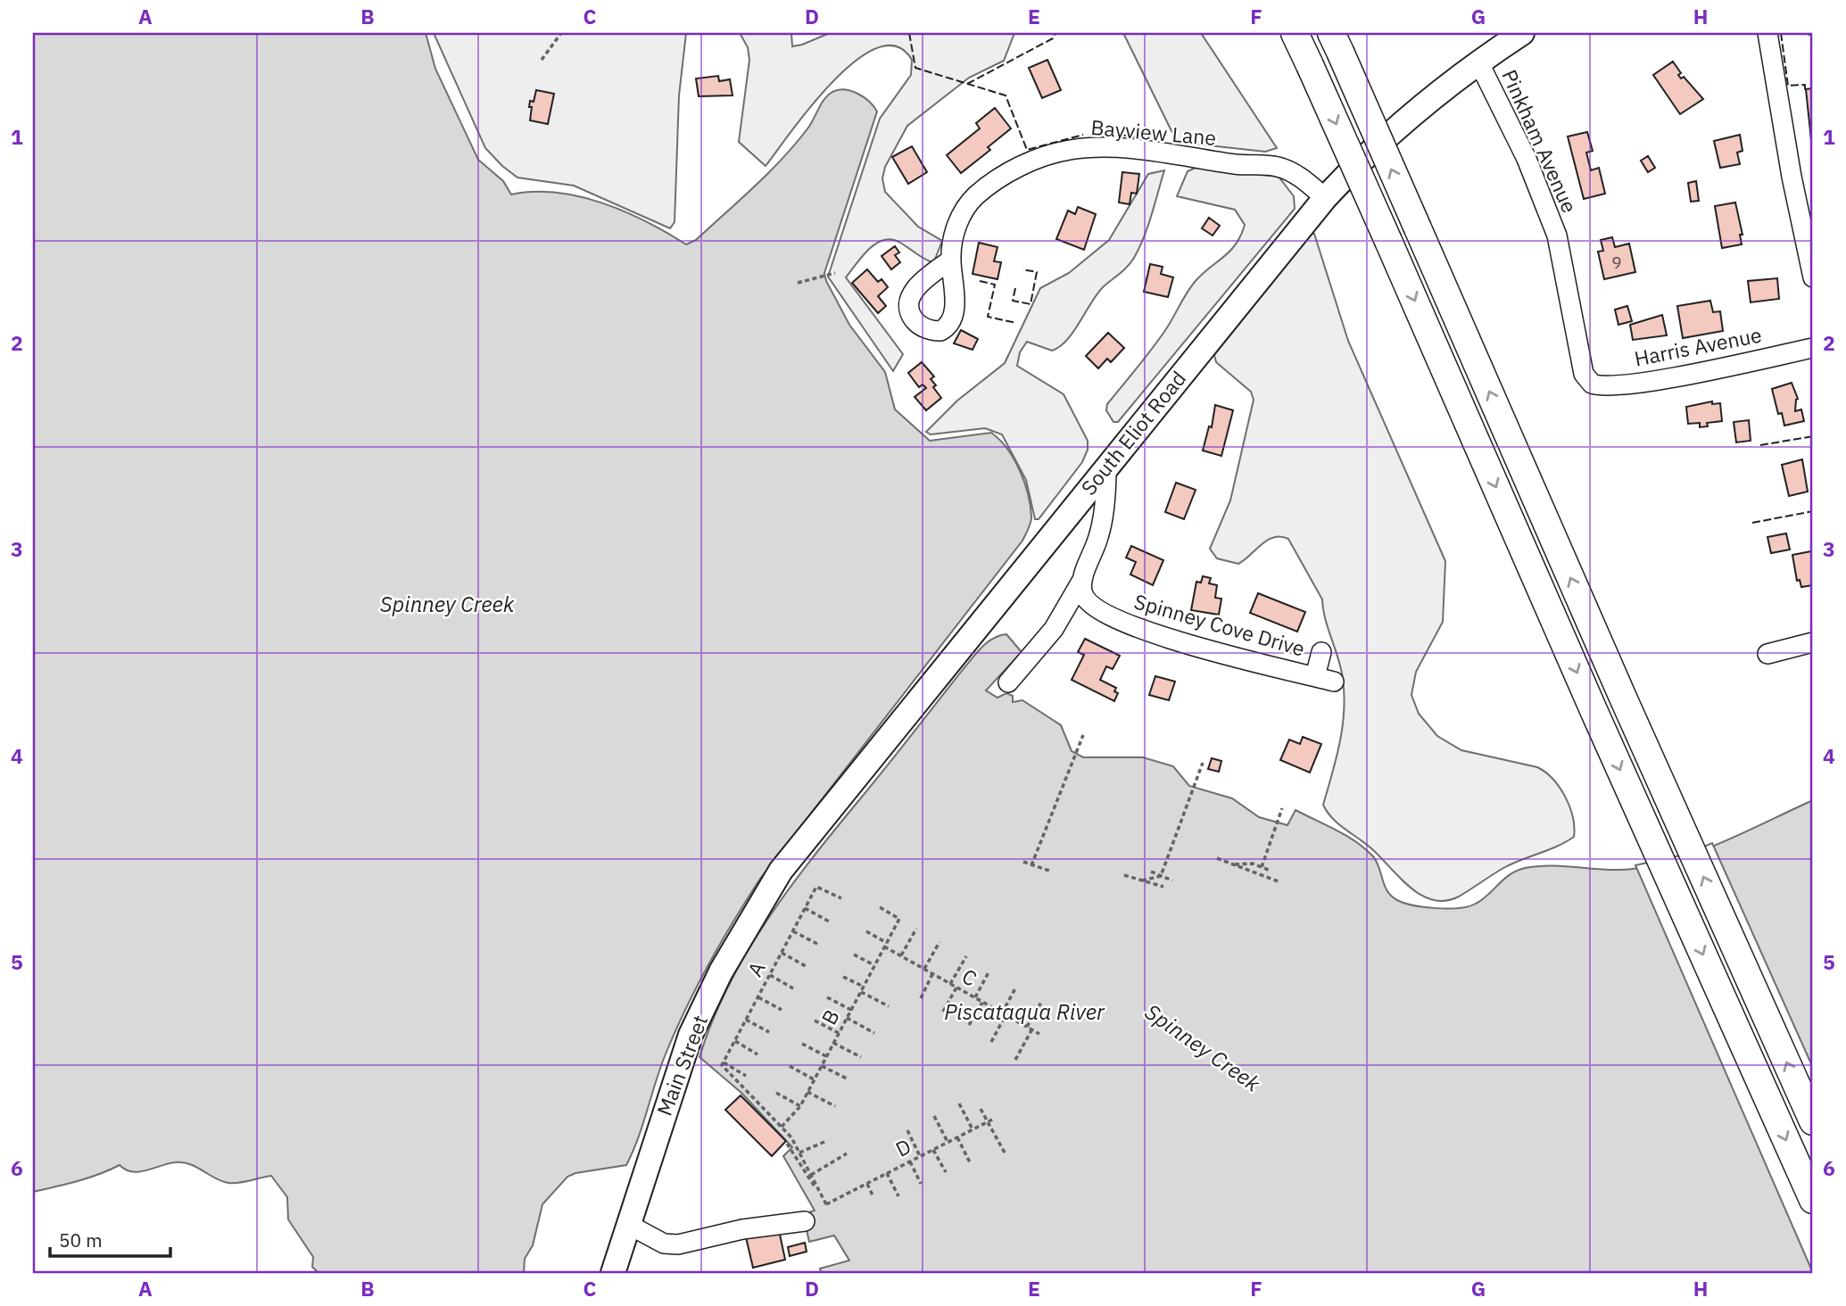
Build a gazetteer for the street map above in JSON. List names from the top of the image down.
{
  "streets": {
    "main road": ["South Eliot Road", "Main Street"],
    "street": [
      "Bayview Lane",
      "Pinkham Avenue",
      "Harris Avenue",
      "Spinney Cove Drive"
    ],
    "path": [
      "A",
      "C",
      "B",
      "D"
    ]
  },
  "crossings": [
    ["Bayview Lane", "South Eliot Road"],
    ["Pinkham Avenue", "Harris Avenue"],
    ["Pinkham Avenue", "South Eliot Road"],
    ["South Eliot Road", "Main Street"],
    ["C", "B"]
  ],
  "water": ["Spinney Creek", "Piscataqua River"],
  "house_numbers": ["9"],
  "scale_bar": "50 m",
  "grid": {
    "columns": [
      "A",
      "B",
      "C",
      "D",
      "E",
      "F",
      "G",
      "H"
    ],
    "rows": [
      "1",
      "2",
      "3",
      "4",
      "5",
      "6"
    ]
  }
}
